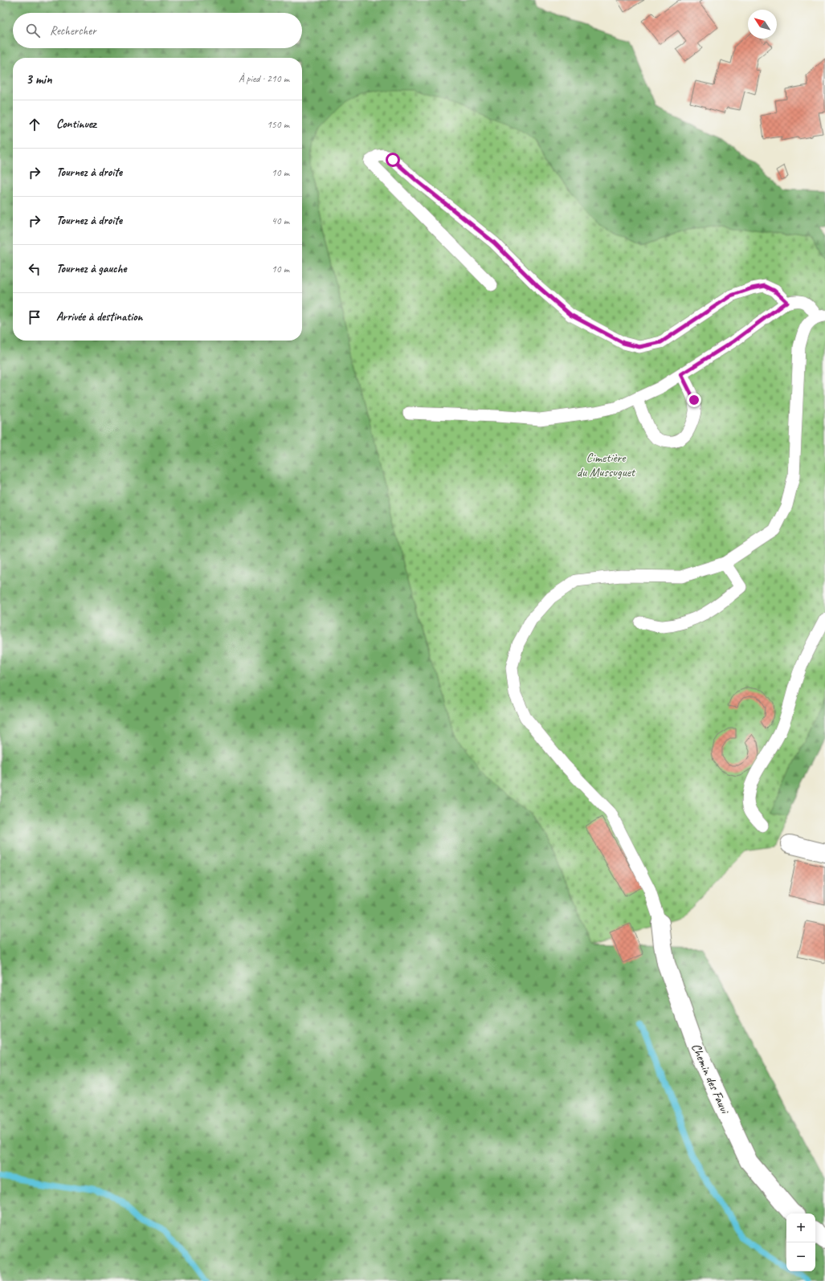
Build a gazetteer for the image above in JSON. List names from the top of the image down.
{
  "streets": {
    "street": ["Chemin des Fauvi"]
  },
  "parks": ["Cimetière du Mussuguet"],
  "north": "top left",
  "page": {
    "search": "Rechercher",
    "heading": ["3 min", "À pied · 210 m"],
    "list": [
      ["Continuez", "150 m"],
      ["Tournez à droite", "10 m"],
      ["Tournez à droite", "40 m"],
      ["Tournez à gauche", "10 m"],
      "Arrivée à destination"
    ],
    "map_buttons": ["+", "−"]
  }
}
